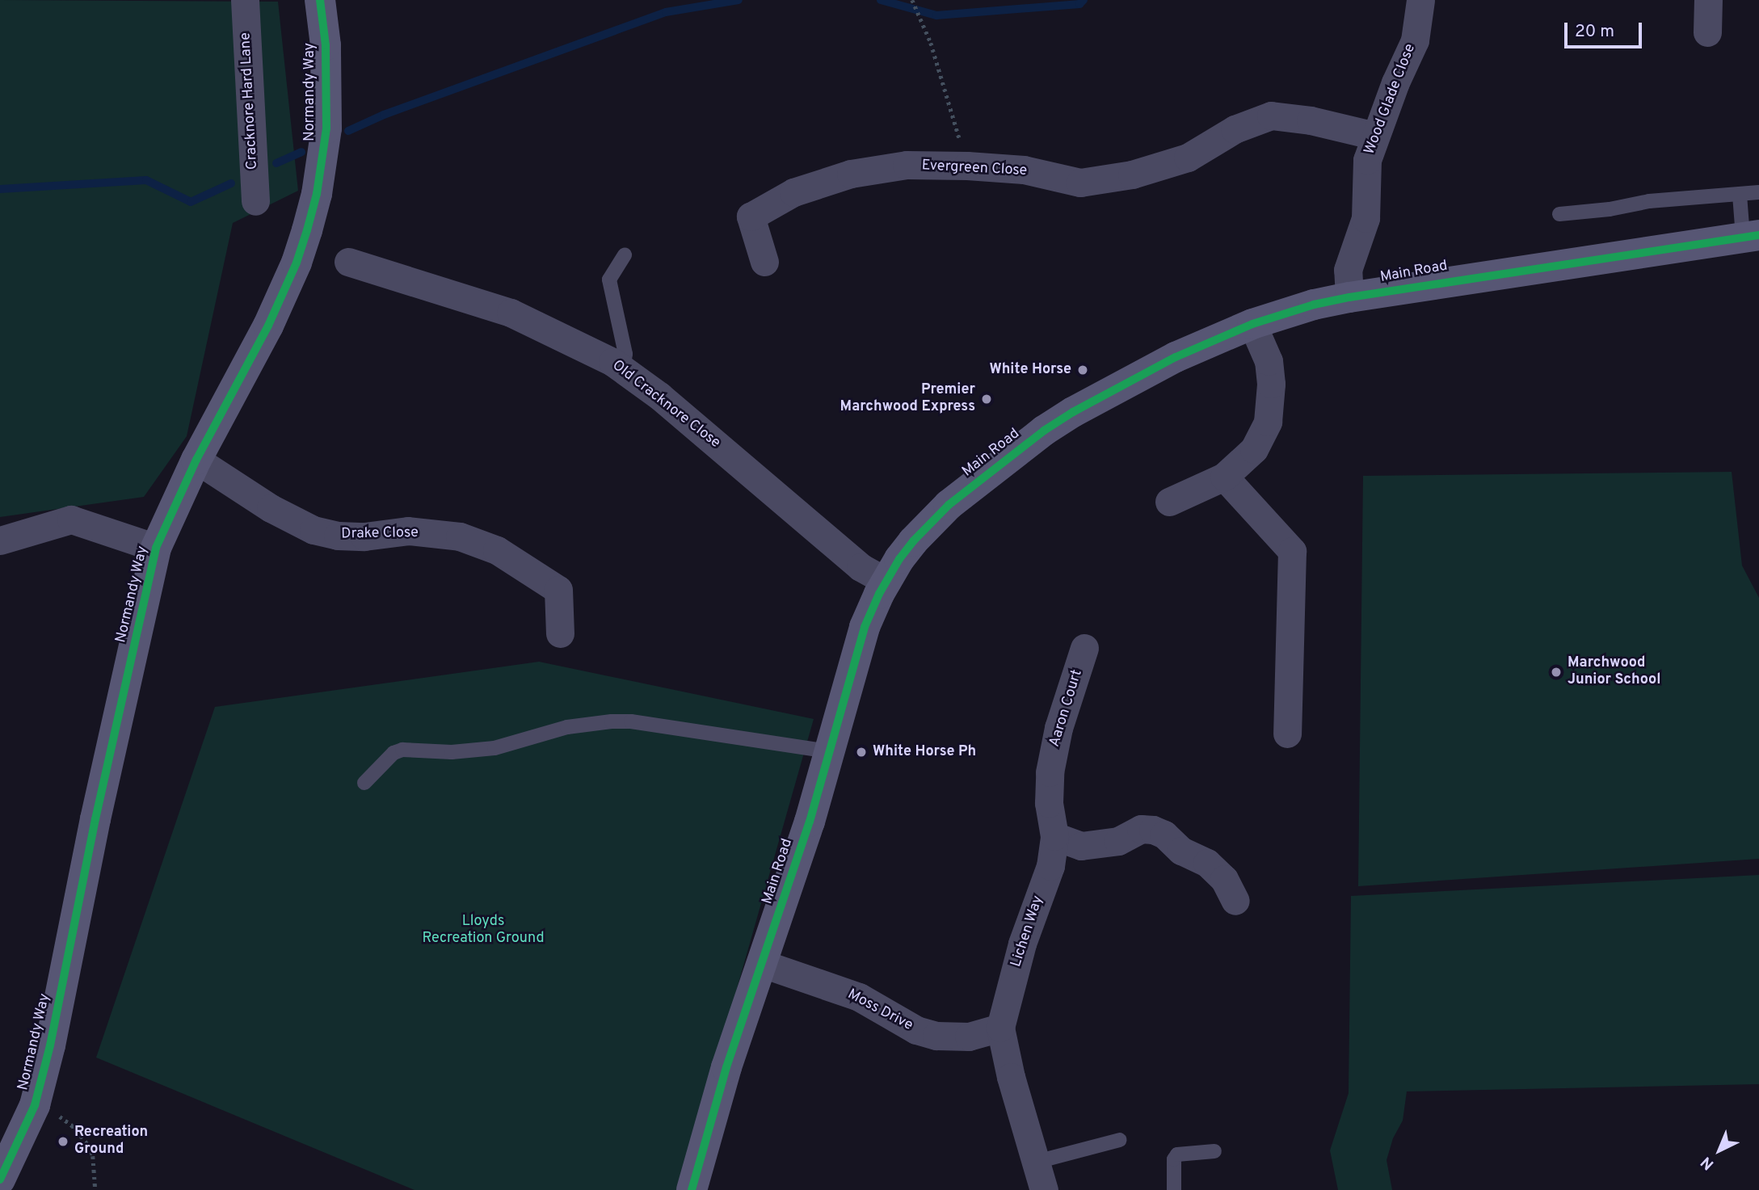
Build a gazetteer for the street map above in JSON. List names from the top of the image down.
{
  "streets": {
    "street": [
      "Normandy Way",
      "Wood Glade Close",
      "Cracknore Hard Lane",
      "Evergreen Close",
      "Main Road",
      "Old Cracknore Close",
      "Drake Close",
      "Aaron Court",
      "Lichen Way",
      "Moss Drive"
    ]
  },
  "crossings": [
    ["Normandy Way", "Drake Close"],
    ["Wood Glade Close", "Evergreen Close"],
    ["Wood Glade Close", "Main Road"],
    ["Main Road", "Old Cracknore Close"],
    ["Main Road", "Moss Drive"],
    ["Aaron Court", "Lichen Way"],
    ["Lichen Way", "Moss Drive"]
  ],
  "parks": ["Lloyds Recreation Ground"],
  "places": [
    "White Horse",
    "Premier Marchwood Express",
    "Marchwood Junior School",
    "White Horse Ph",
    "Recreation Ground"
  ],
  "scale_bar": "20 m",
  "north": "bottom left"
}
